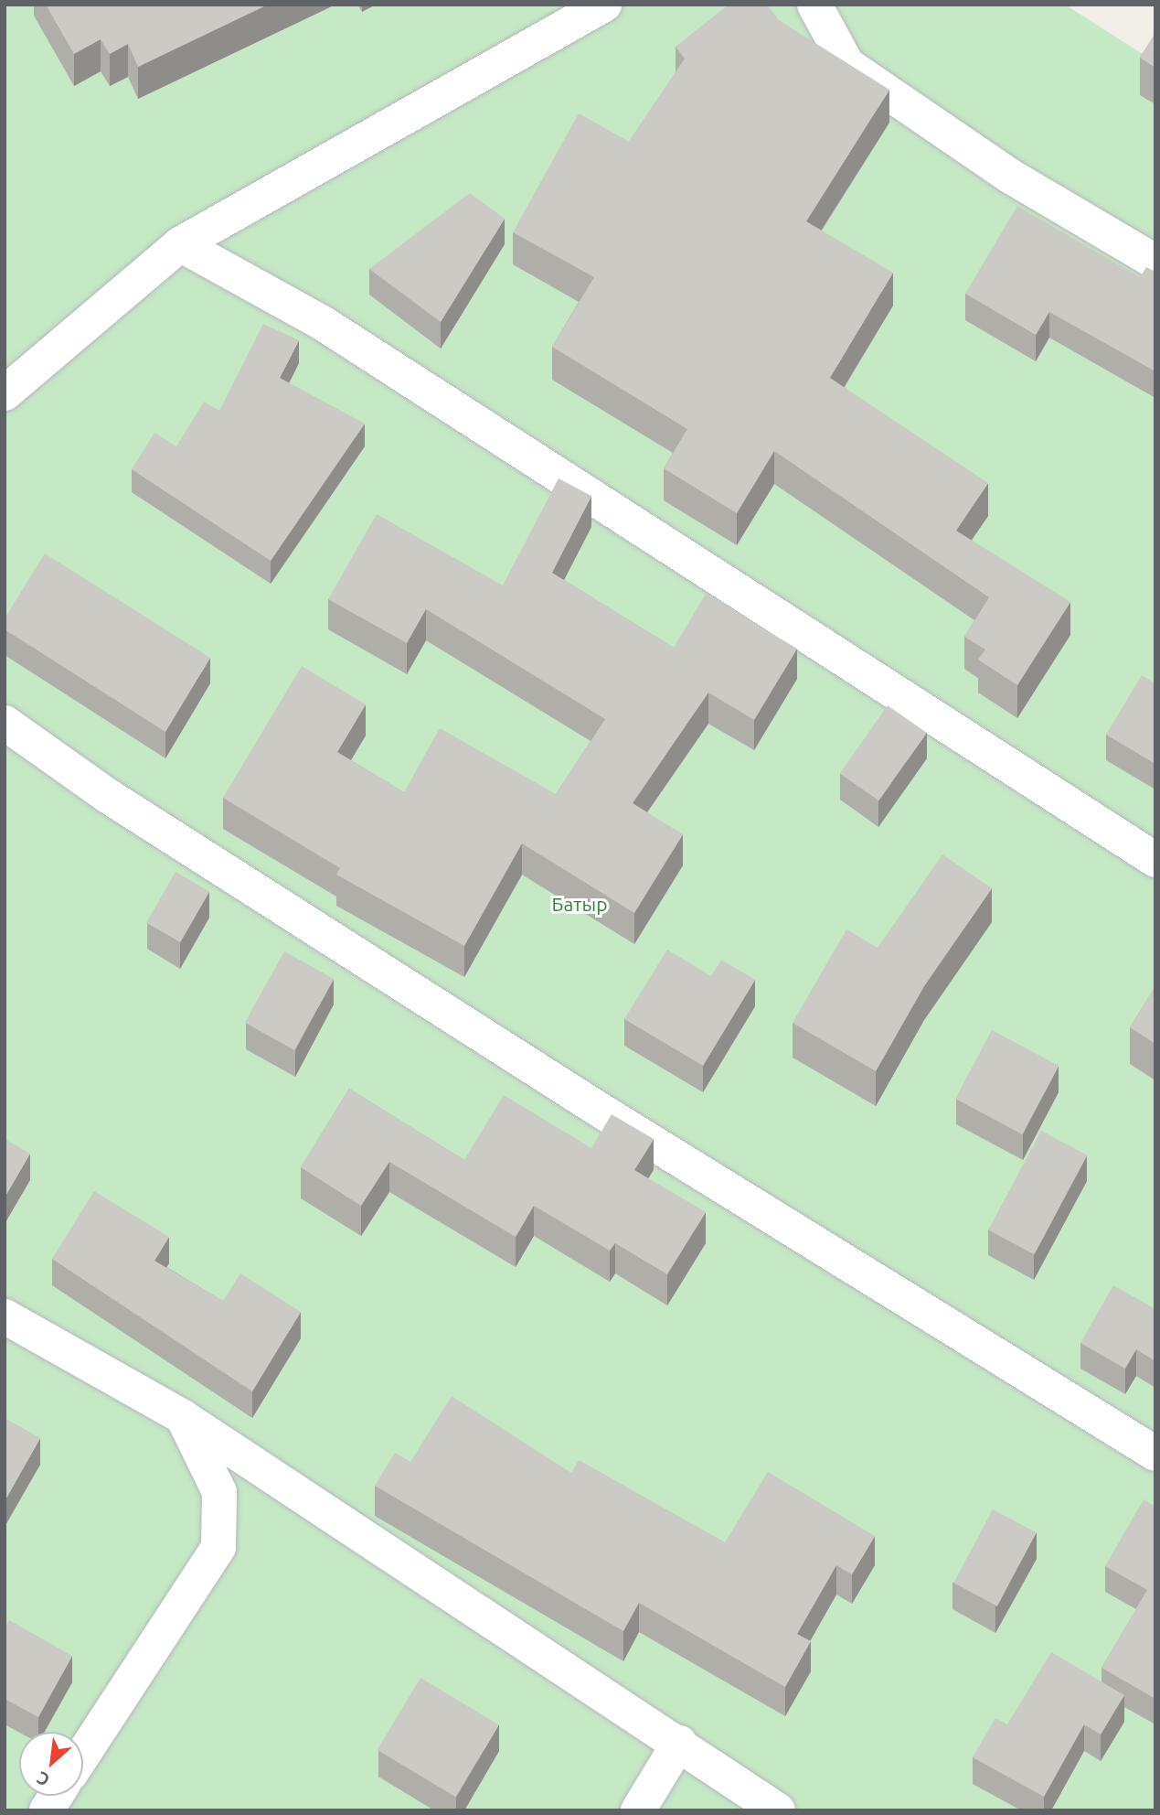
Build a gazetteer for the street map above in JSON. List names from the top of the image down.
{
  "parks": ["Батыр"],
  "north": "bottom left"
}
